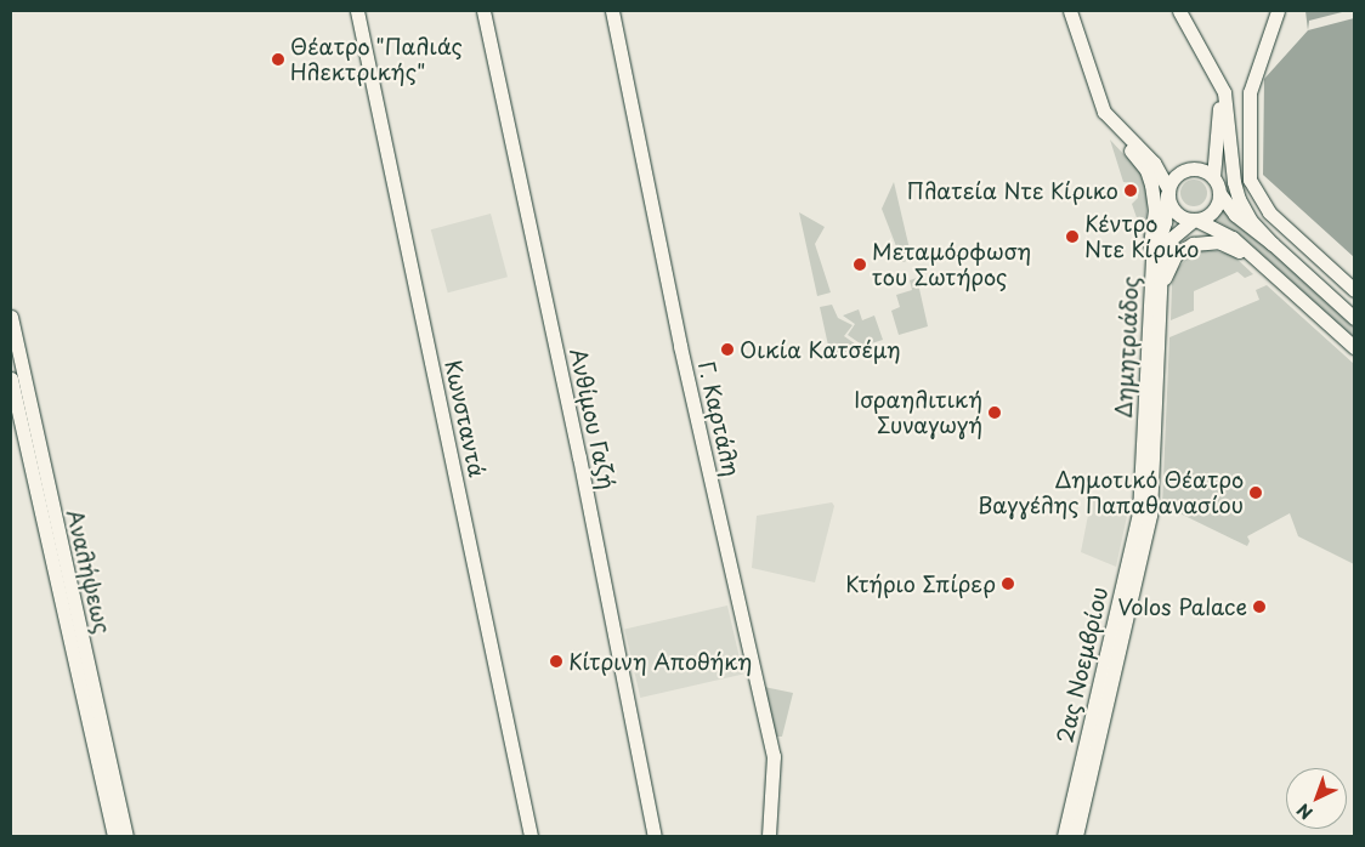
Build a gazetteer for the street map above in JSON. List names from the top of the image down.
{
  "streets": {
    "main road": [
      "Δημητριάδος",
      "Κωνσταντά",
      "Ανθίμου Γαζή",
      "Γ. Καρτάλη",
      "Αναλήψεως",
      "2ας Νοεμβρίου"
    ]
  },
  "crossings": [
    ["Δημητριάδος", "2ας Νοεμβρίου"]
  ],
  "places": [
    "Θέατρο \"Παλιάς Ηλεκτρικής\"",
    "Πλατεία Ντε Κίρικο",
    "Κέντρο Ντε Κίρικο",
    "Μεταμόρφωση του Σωτήρος",
    "Οικία Κατσέμη",
    "Ισραηλιτική Συναγωγή",
    "Δημοτικό Θέατρο Βαγγέλης Παπαθανασίου",
    "Κτήριο Σπίρερ",
    "Volos Palace",
    "Κίτρινη Αποθήκη"
  ],
  "north": "bottom left"
}
